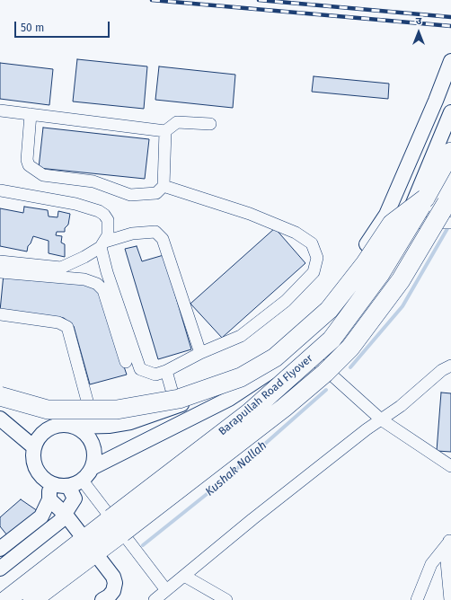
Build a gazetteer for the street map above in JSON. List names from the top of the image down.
{
  "streets": {
    "highway": ["Barapullah Road Flyover"]
  },
  "water": ["Kushak Nallah"],
  "scale_bar": "50 m",
  "north": "top"
}
